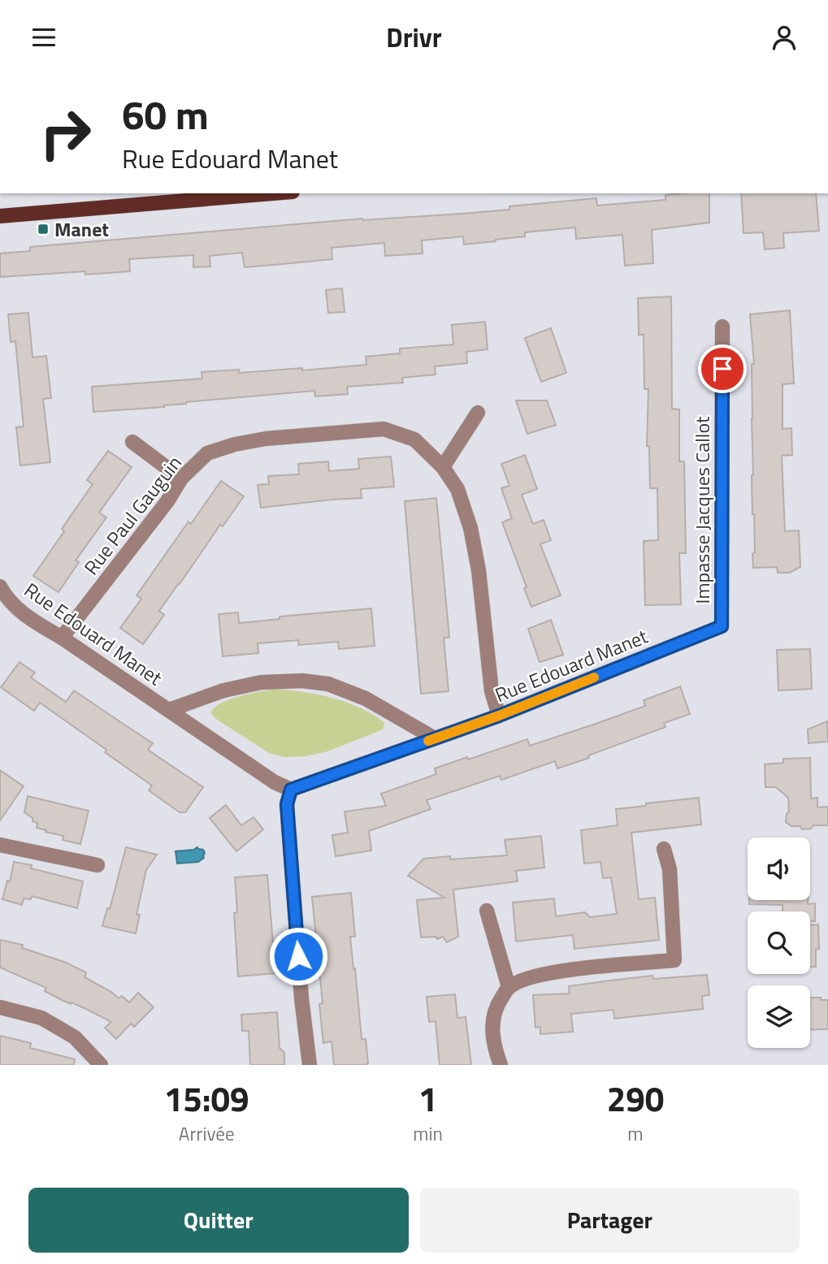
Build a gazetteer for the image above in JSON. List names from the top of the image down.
{
  "streets": {
    "street": ["Impasse Jacques Callot", "Rue Paul Gauguin", "Rue Edouard Manet"]
  },
  "crossings": [
    ["Impasse Jacques Callot", "Rue Edouard Manet"],
    ["Rue Paul Gauguin", "Rue Edouard Manet"]
  ],
  "places": {
    "transit": ["Manet"]
  },
  "page": {
    "header": "Drivr",
    "turn": ["60 m", "Rue Edouard Manet"],
    "eta": [
      "15:09",
      "Arrivée",
      "1",
      "min",
      "290",
      "m"
    ],
    "buttons": ["Quitter", "Partager"]
  }
}
